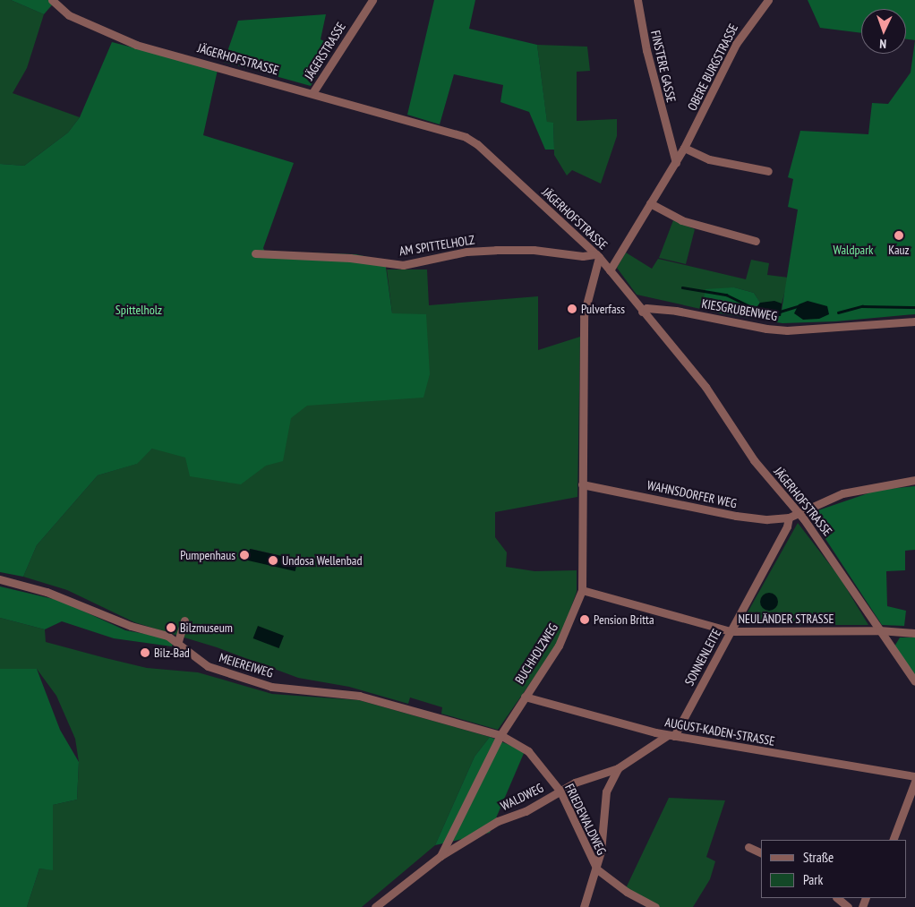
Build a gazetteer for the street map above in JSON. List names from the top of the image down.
{
  "streets": {
    "street": [
      "JÄGERSTRASSE",
      "JÄGERHOFSTRASSE",
      "FINSTERE GASSE",
      "OBERE BURGSTRASSE",
      "AM SPITTELHOLZ",
      "KIESGRUBENWEG",
      "WAHNSDORFER WEG",
      "NEULÄNDER STRASSE",
      "BUCHHOLZWEG",
      "SONNENLEITE",
      "MEIEREIWEG",
      "AUGUST-KADEN-STRASSE",
      "WALDWEG",
      "FRIEDEWALDWEG"
    ]
  },
  "crossings": [
    ["JÄGERSTRASSE", "JÄGERHOFSTRASSE"],
    ["JÄGERHOFSTRASSE", "OBERE BURGSTRASSE"],
    ["JÄGERHOFSTRASSE", "AM SPITTELHOLZ"],
    ["JÄGERHOFSTRASSE", "KIESGRUBENWEG"],
    ["JÄGERHOFSTRASSE", "WAHNSDORFER WEG"],
    ["JÄGERHOFSTRASSE", "NEULÄNDER STRASSE"],
    ["JÄGERHOFSTRASSE", "BUCHHOLZWEG"],
    ["FINSTERE GASSE", "OBERE BURGSTRASSE"],
    ["AM SPITTELHOLZ", "BUCHHOLZWEG"],
    ["WAHNSDORFER WEG", "BUCHHOLZWEG"],
    ["WAHNSDORFER WEG", "SONNENLEITE"],
    ["NEULÄNDER STRASSE", "BUCHHOLZWEG"],
    ["NEULÄNDER STRASSE", "SONNENLEITE"],
    ["BUCHHOLZWEG", "MEIEREIWEG"],
    ["BUCHHOLZWEG", "AUGUST-KADEN-STRASSE"],
    ["BUCHHOLZWEG", "WALDWEG"],
    ["BUCHHOLZWEG", "FRIEDEWALDWEG"],
    ["SONNENLEITE", "AUGUST-KADEN-STRASSE"],
    ["SONNENLEITE", "WALDWEG"],
    ["MEIEREIWEG", "FRIEDEWALDWEG"],
    ["WALDWEG", "FRIEDEWALDWEG"]
  ],
  "parks": ["Waldpark", "Spittelholz"],
  "places": [
    "Kauz",
    "Pulverfass",
    "Pumpenhaus",
    "Undosa Wellenbad",
    "Pension Britta",
    "Bilzmuseum",
    "Bilz-Bad"
  ],
  "legend": ["Straße", "Park"],
  "north": "bottom"
}
